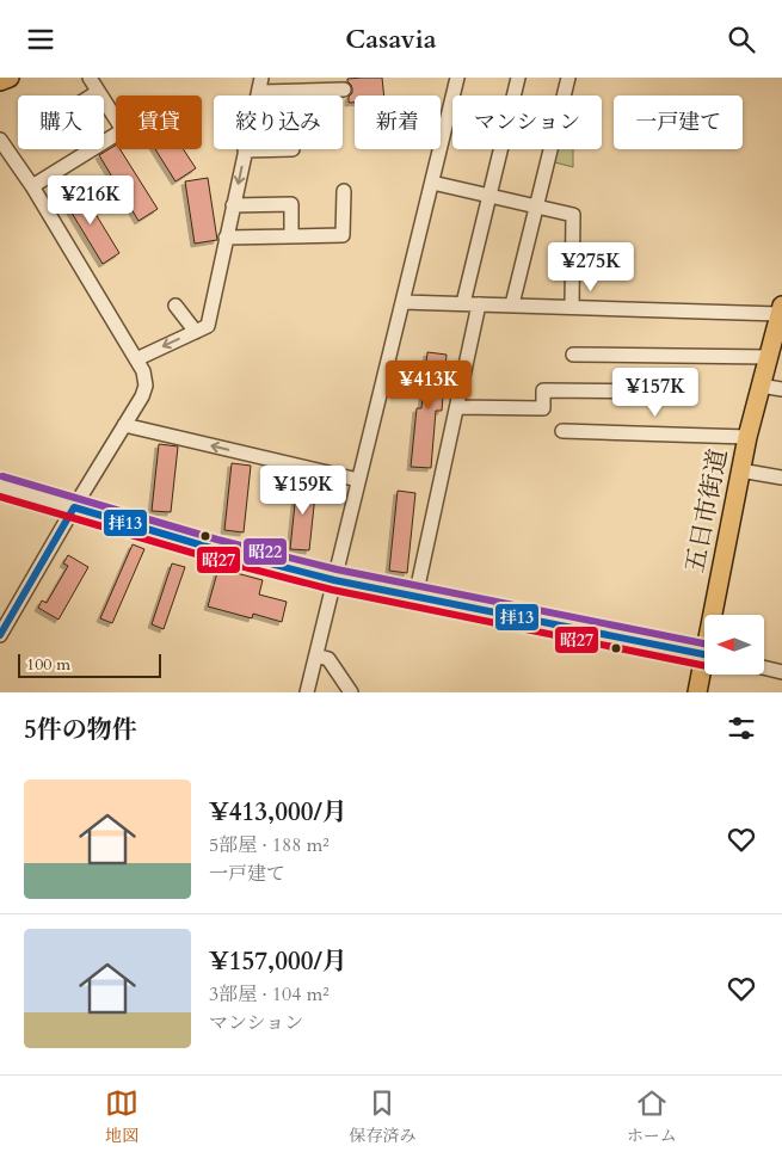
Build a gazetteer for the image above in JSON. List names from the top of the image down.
{
  "streets": {
    "main road": ["五日市街道"]
  },
  "lines": ["transit line 昭22", "transit line 昭27", "transit line 拝13"],
  "scale_bar": "100 m",
  "north": "left",
  "page": {
    "header": "Casavia",
    "chip": [
      "購入",
      "賃貸",
      "絞り込み",
      "新着",
      "マンション",
      "一戸建て"
    ],
    "price": [
      "¥216K",
      "¥275K",
      "¥413K",
      "¥157K",
      "¥159K"
    ],
    "scale": "100 m",
    "heading": "5件の物件",
    "list": [
      {
        "name": "¥413,000/月",
        "note": "5部屋 · 188 m² · 一戸建て"
      },
      {
        "name": "¥157,000/月",
        "note": "3部屋 · 104 m² · マンション"
      }
    ],
    "tabs": ["地図", "保存済み", "ホーム"]
  }
}
